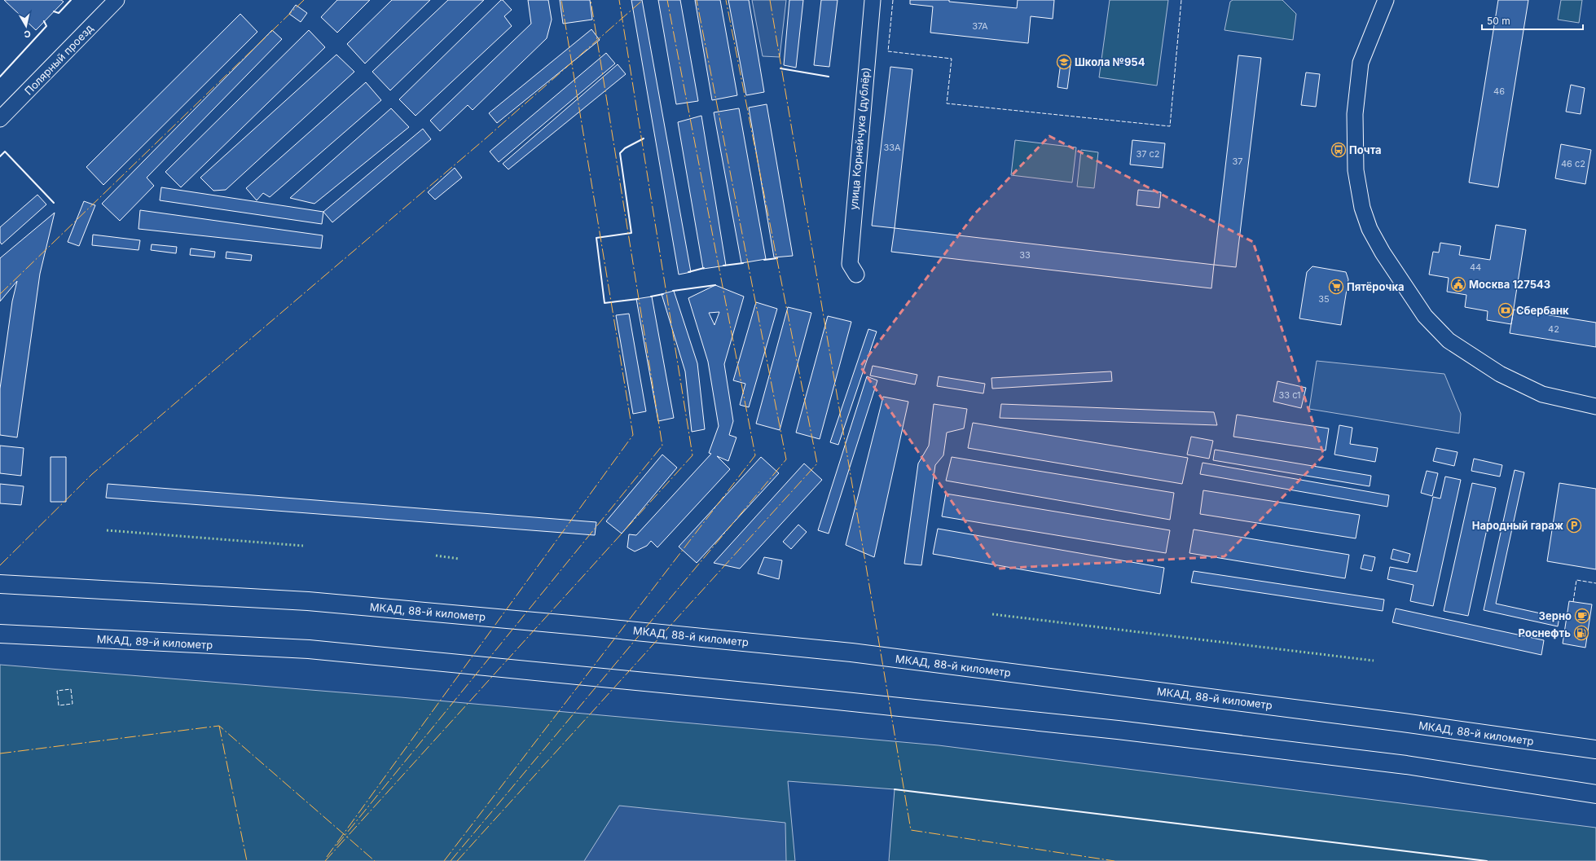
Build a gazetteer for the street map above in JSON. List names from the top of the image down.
{
  "streets": {
    "highway": ["МКАД, 88-й километр", "МКАД, 89-й километр"],
    "street": ["Полярный проезд", "улица Корнейчука (дублёр)"]
  },
  "places": {
    "school or university": ["Школа №954"],
    "bus stop": ["Почта"],
    "public building": ["Москва 127543"],
    "supermarket": ["Пятёрочка"],
    "bank": ["Сбербанк"],
    "parking": ["Народный гараж"],
    "cafe": ["Зерно"],
    "fuel station": ["Роснефть"]
  },
  "house_numbers": [
    "37А",
    "46",
    "33А",
    "37 с2",
    "37",
    "46 с2",
    "33",
    "44",
    "35",
    "42",
    "33 с1"
  ],
  "scale_bar": "50 m",
  "north": "bottom"
}
